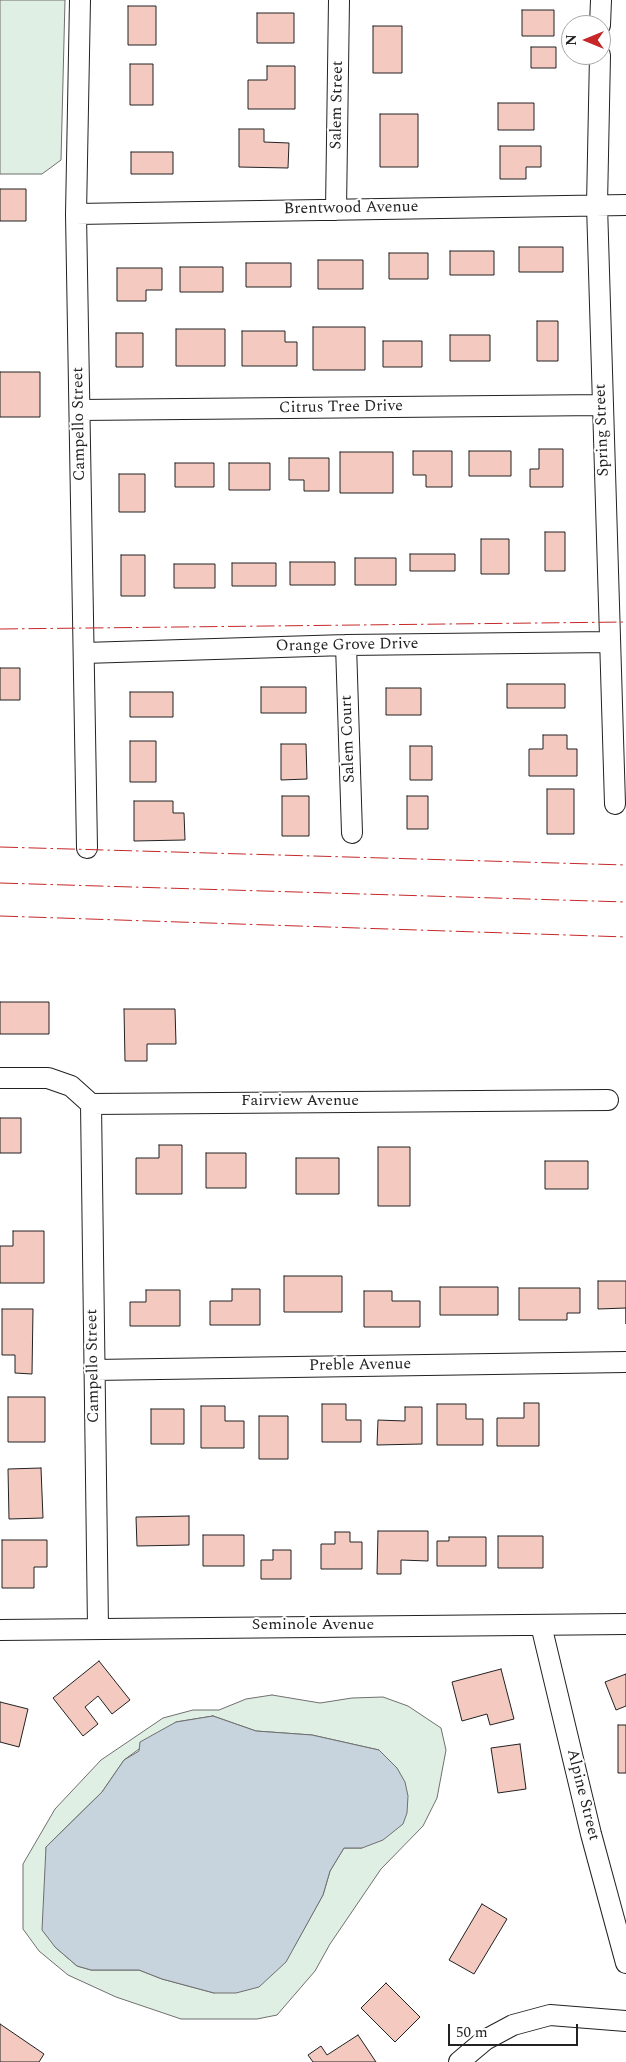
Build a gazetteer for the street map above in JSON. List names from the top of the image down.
{
  "streets": {
    "street": [
      "Salem Street",
      "Brentwood Avenue",
      "Citrus Tree Drive",
      "Campello Street",
      "Spring Street",
      "Orange Grove Drive",
      "Salem Court",
      "Fairview Avenue",
      "Preble Avenue",
      "Seminole Avenue",
      "Alpine Street"
    ]
  },
  "crossings": [
    ["Salem Street", "Brentwood Avenue"],
    ["Brentwood Avenue", "Campello Street"],
    ["Brentwood Avenue", "Spring Street"],
    ["Citrus Tree Drive", "Campello Street"],
    ["Citrus Tree Drive", "Spring Street"],
    ["Campello Street", "Orange Grove Drive"],
    ["Campello Street", "Fairview Avenue"],
    ["Campello Street", "Preble Avenue"],
    ["Campello Street", "Seminole Avenue"],
    ["Spring Street", "Orange Grove Drive"],
    ["Orange Grove Drive", "Salem Court"],
    ["Seminole Avenue", "Alpine Street"]
  ],
  "scale_bar": "50 m",
  "north": "left"
}
